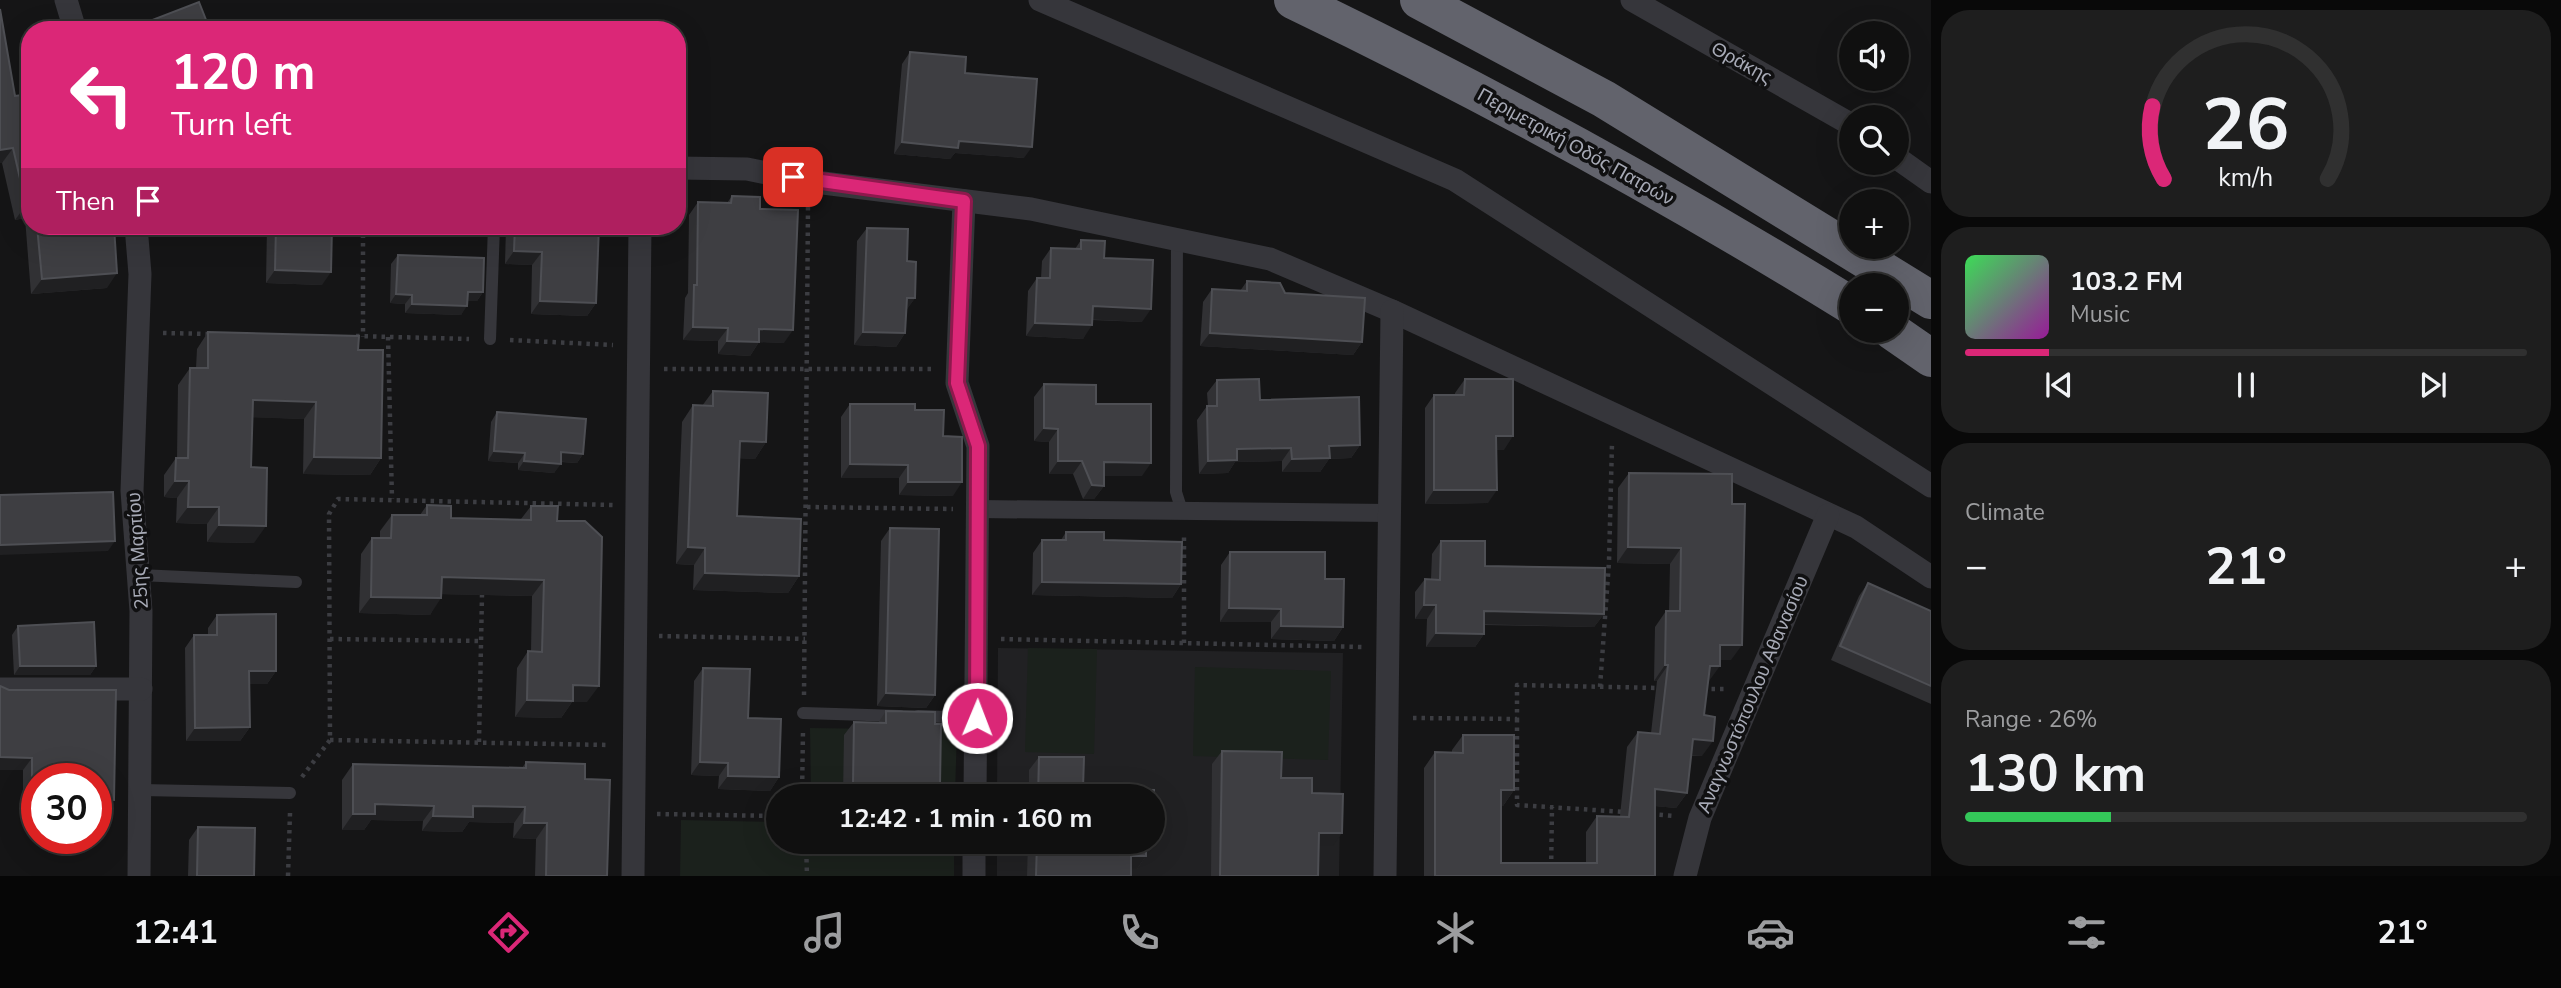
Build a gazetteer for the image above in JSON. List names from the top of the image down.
{
  "streets": {
    "highway": ["Περιμετρική Οδός Πατρών"],
    "street": ["Θράκης", "25ης Μαρτίου", "Αναγνωστόπουλου Αθανασίου"]
  },
  "page": {
    "map_buttons": ["+", "−"],
    "turn": ["120 m", "Turn left"],
    "then": "Then",
    "song": ["103.2 FM", "Music"],
    "tile": [
      "Climate",
      ["Range · 26%", "130 km"]
    ],
    "heat": ["−", "21°", "+"],
    "limit": "30",
    "trip": "12:42 · 1 min · 160 m",
    "tabs": ["12:41", "21°"],
    "gauge": ["26", "km/h"]
  }
}
